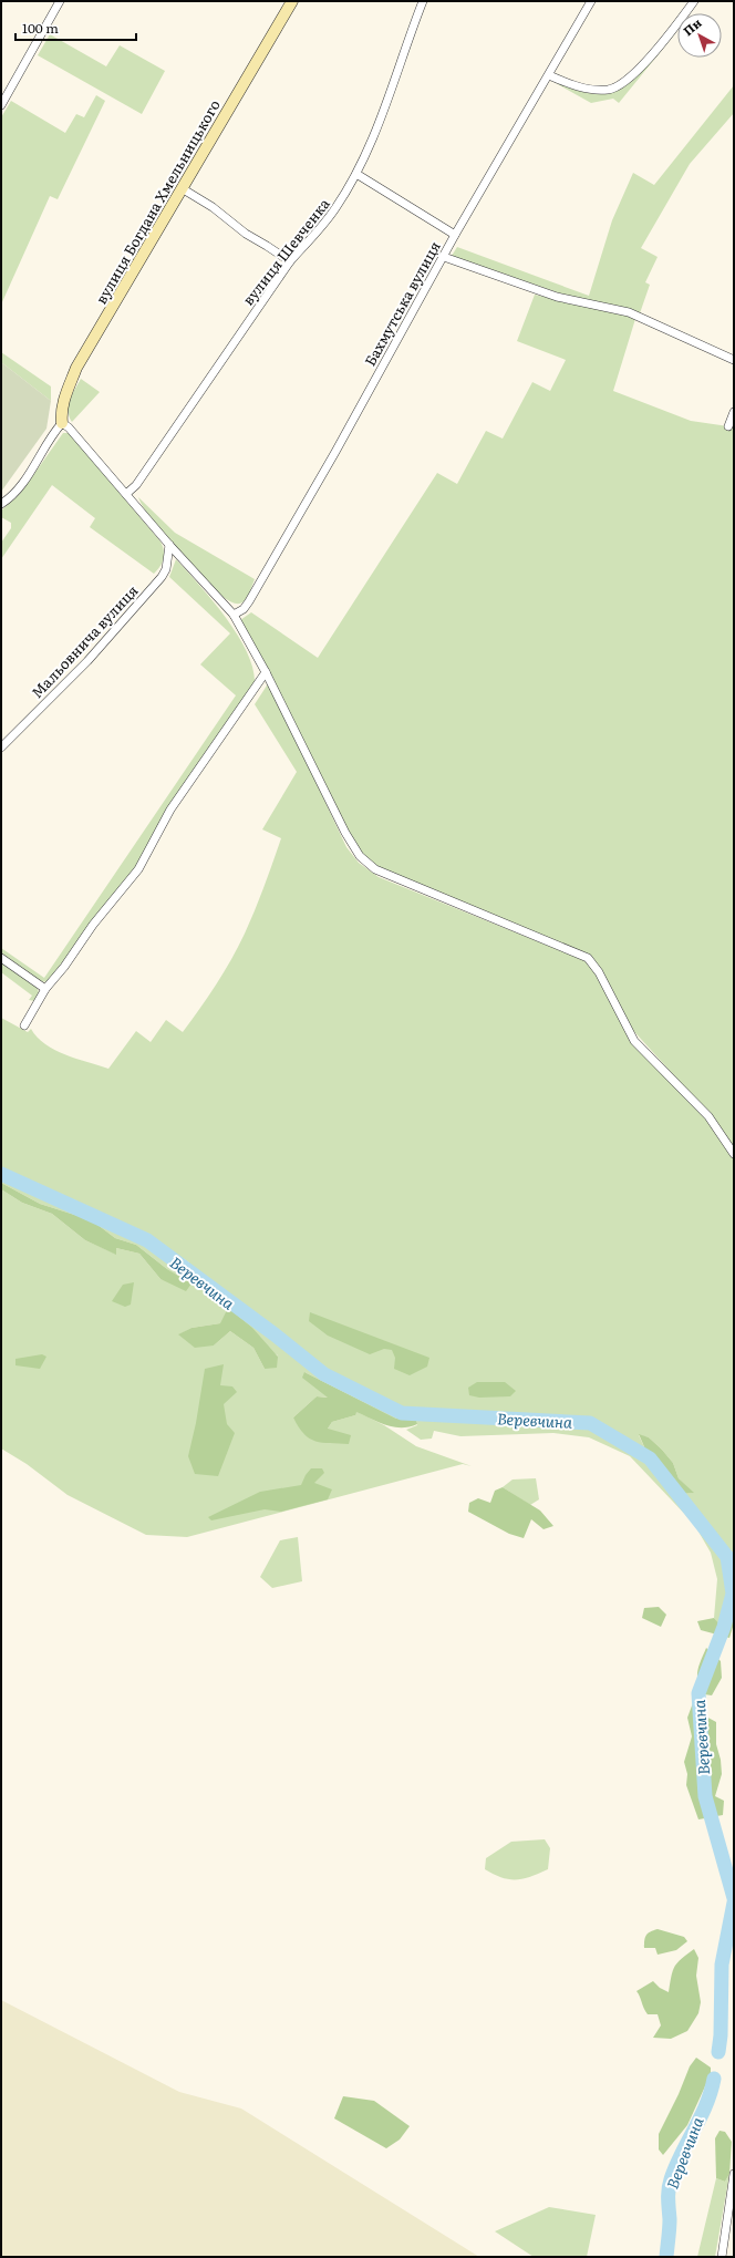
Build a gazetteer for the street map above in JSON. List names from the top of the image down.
{
  "streets": {
    "street": [
      "вулиця Богдана Хмельницького",
      "вулиця Шевченка",
      "Бахмутська вулиця",
      "Мальовнича вулиця"
    ]
  },
  "water": ["Веревчина"],
  "scale_bar": "100 m",
  "north": "top left"
}
